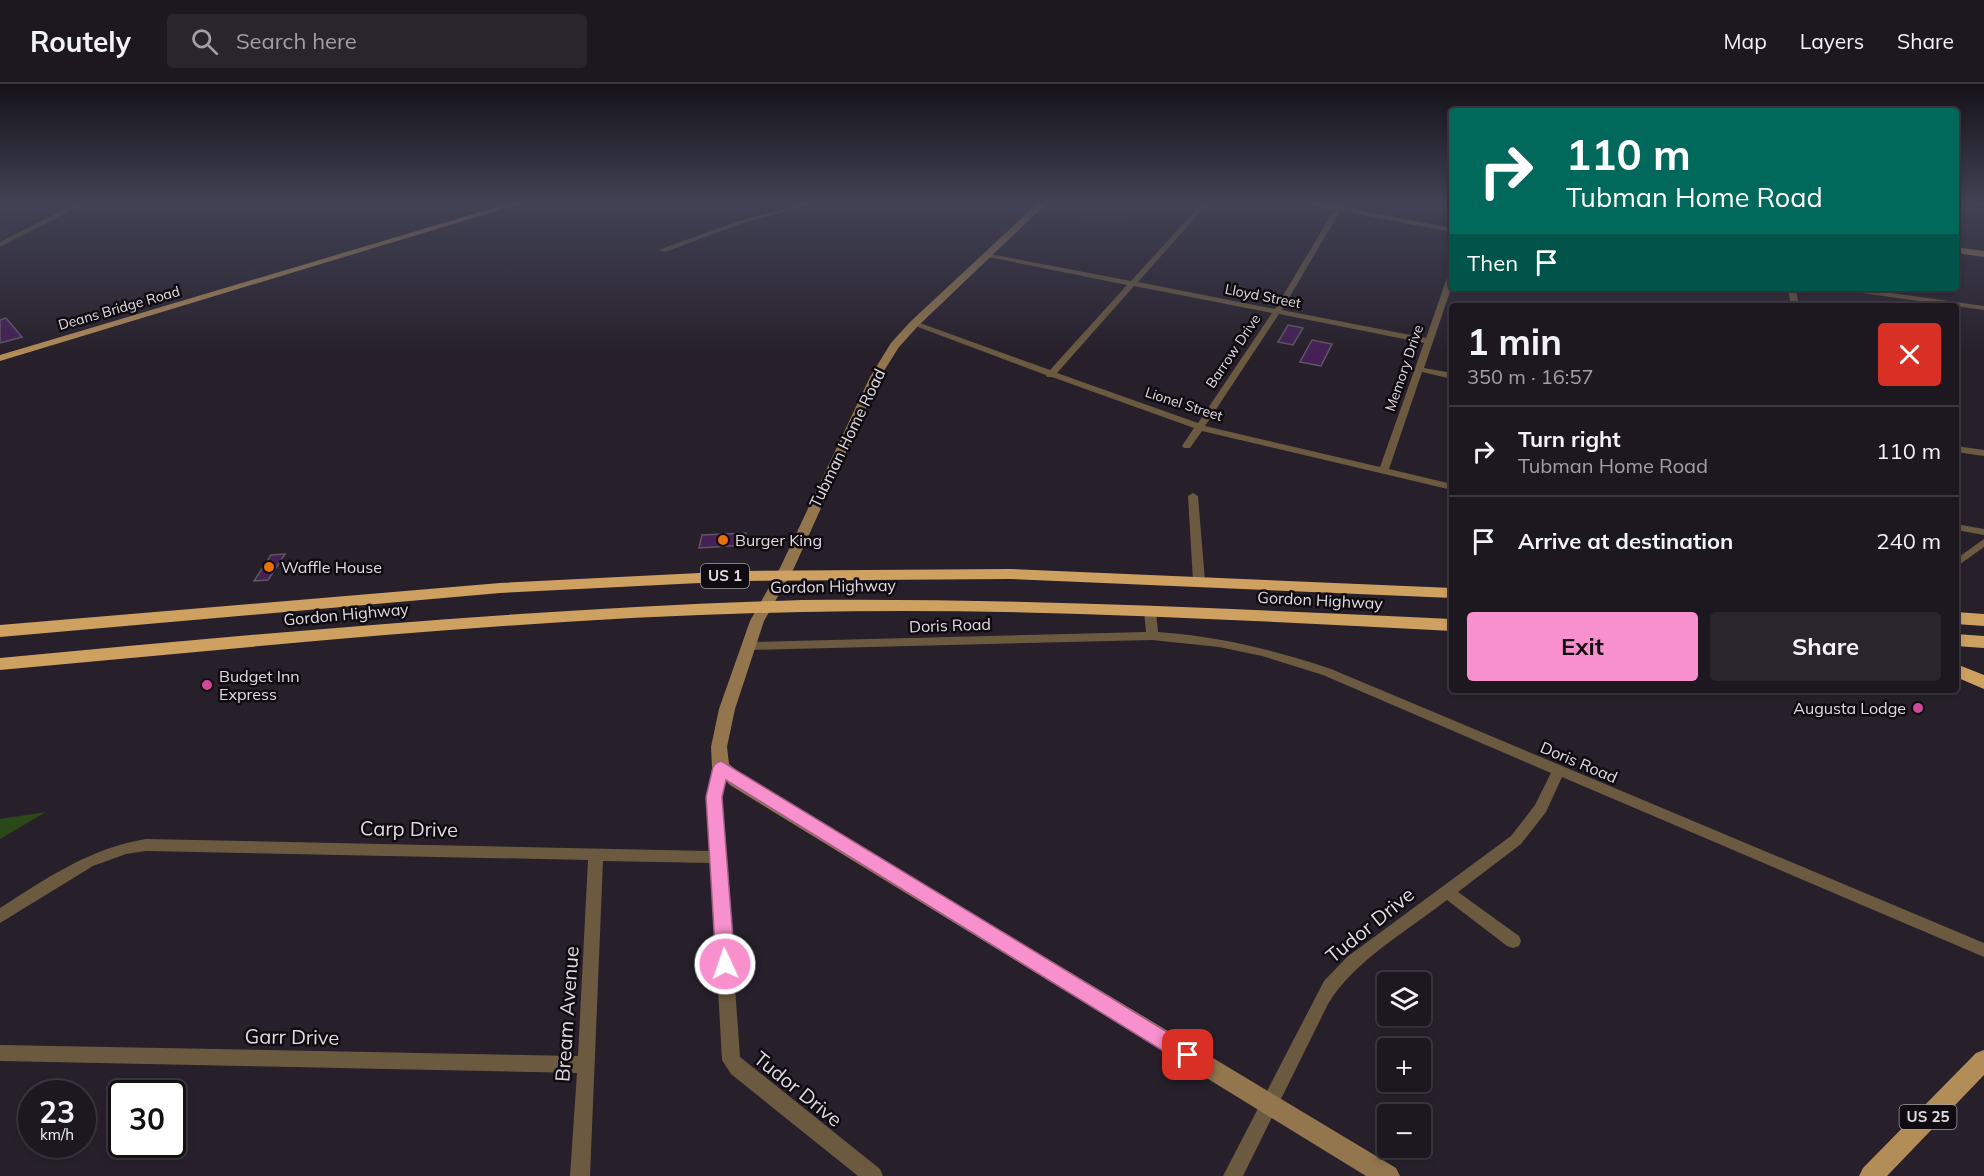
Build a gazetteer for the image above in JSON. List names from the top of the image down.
{
  "streets": {
    "highway": ["US 1", "Gordon Highway"],
    "main road": ["Deans Bridge Road", "US 25"],
    "street": [
      "Lloyd Street",
      "Barrow Drive",
      "Memory Drive",
      "Lionel Street",
      "Tubman Home Road",
      "Doris Road",
      "Carp Drive",
      "Tudor Drive",
      "Bream Avenue",
      "Garr Drive"
    ]
  },
  "crossings": [
    ["Lloyd Street", "Barrow Drive"],
    ["Lloyd Street", "Memory Drive"],
    ["Lloyd Street", "Tubman Home Road"],
    ["Barrow Drive", "Lionel Street"],
    ["Memory Drive", "Lionel Street"],
    ["Lionel Street", "Tubman Home Road"],
    ["Tubman Home Road", "Gordon Highway"],
    ["Tubman Home Road", "Doris Road"],
    ["Tubman Home Road", "Tudor Drive"],
    ["Doris Road", "Tudor Drive"],
    ["Carp Drive", "Tudor Drive"],
    ["Carp Drive", "Bream Avenue"],
    ["Bream Avenue", "Garr Drive"]
  ],
  "places": [
    "Burger King",
    "Waffle House",
    "Budget Inn Express",
    "Augusta Lodge"
  ],
  "page": {
    "header": "Routely",
    "search": "Search here",
    "nav": ["Map", "Layers", "Share"],
    "turn": ["110 m", "Tubman Home Road"],
    "then": "Then",
    "heading": ["1 min", "350 m · 16:57"],
    "list": [
      {
        "name": "Turn right",
        "note": "Tubman Home Road",
        "value": "110 m"
      },
      {
        "name": "Arrive at destination",
        "value": "240 m"
      }
    ],
    "buttons": ["Exit", "Share"],
    "map_buttons": ["+", "−"],
    "speed": "23 km/h",
    "limit": "30"
  }
}
